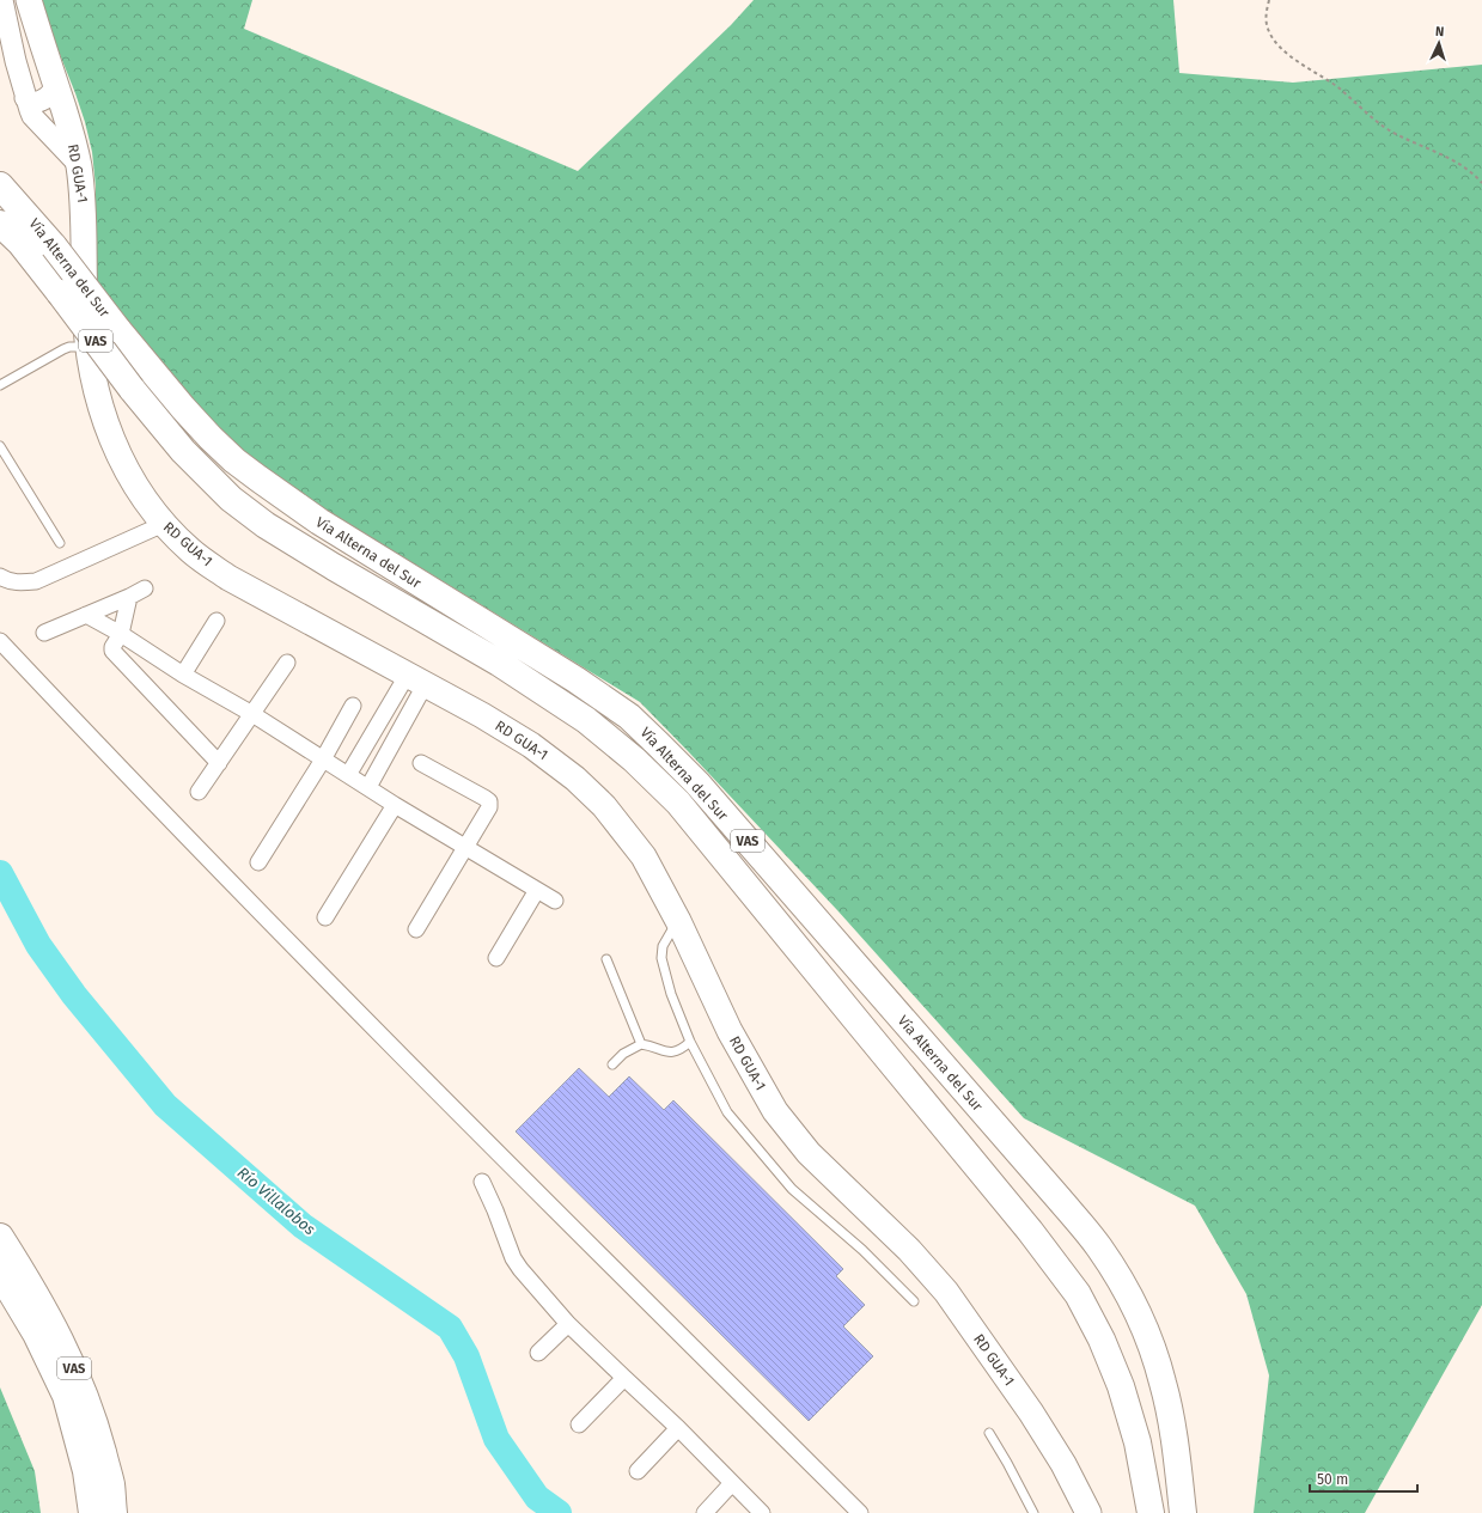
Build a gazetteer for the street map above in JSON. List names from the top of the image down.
{
  "streets": {
    "highway": ["Vía Alterna del Sur", "VAS"],
    "main road": ["RD GUA-1"]
  },
  "water": ["Río Villalobos"],
  "scale_bar": "50 m",
  "north": "top"
}
